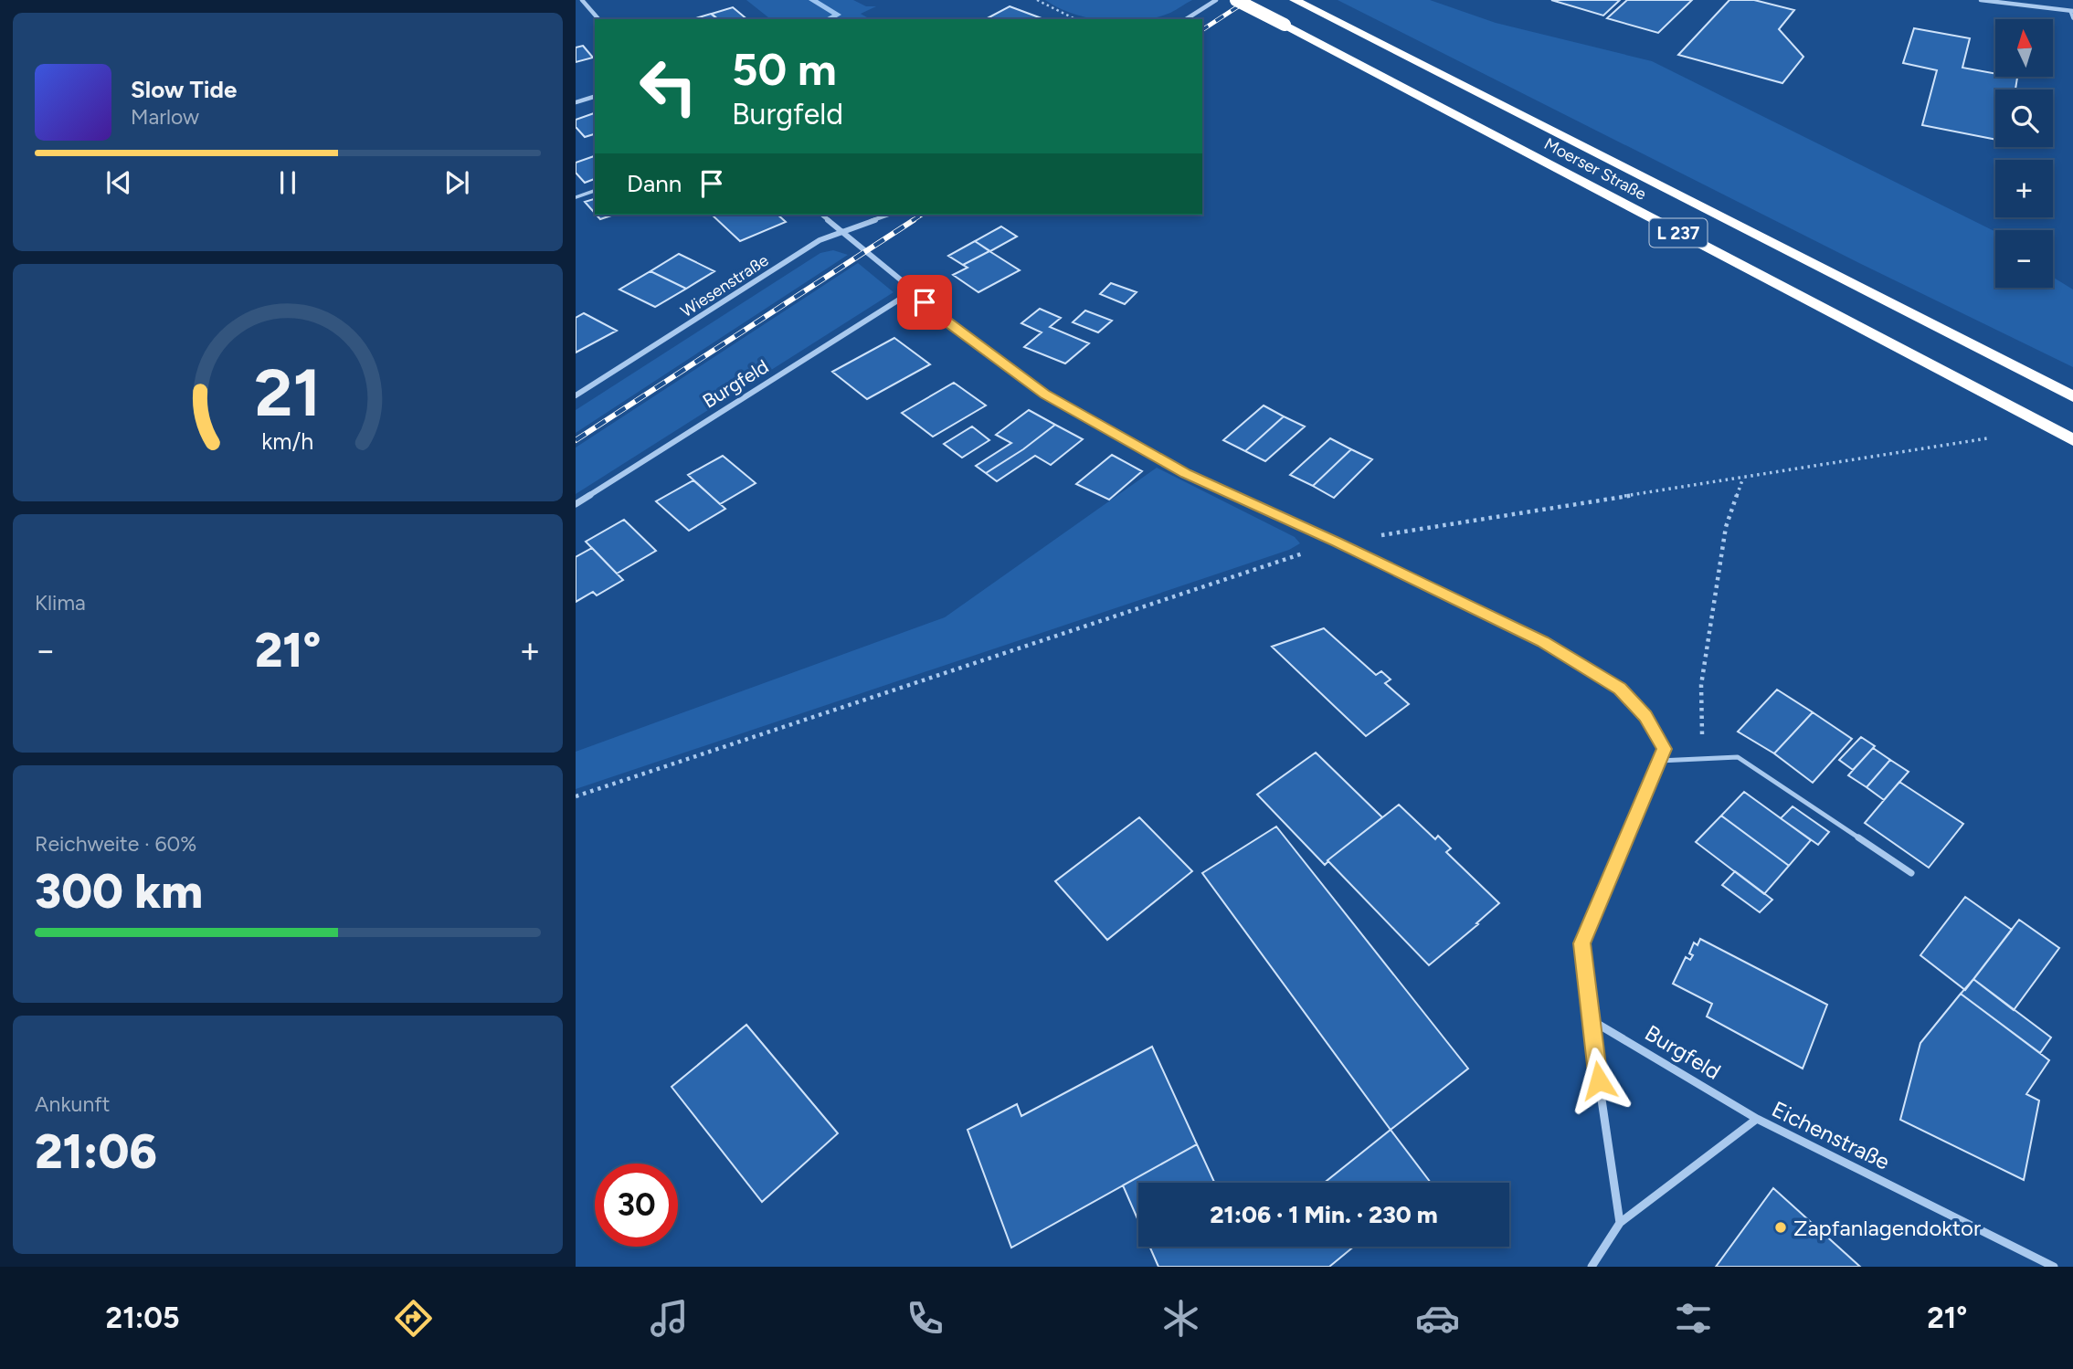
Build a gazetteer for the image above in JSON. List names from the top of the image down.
{
  "streets": {
    "highway": ["Moerser Straße", "L 237"],
    "street": ["Wiesenstraße", "Burgfeld", "Eichenstraße"]
  },
  "crossings": [
    ["Burgfeld", "Eichenstraße"]
  ],
  "places": ["Zapfanlagendoktor"],
  "north": "top",
  "page": {
    "map_buttons": ["+", "−"],
    "turn": ["50 m", "Burgfeld"],
    "song": ["Slow Tide", "Marlow"],
    "then": "Dann",
    "tile": [
      "Klima",
      ["Reichweite · 60%", "300 km"],
      ["Ankunft", "21:06"]
    ],
    "heat": ["−", "21°", "+"],
    "limit": "30",
    "trip": "21:06 · 1 Min. · 230 m",
    "tabs": ["21:05", "21°"],
    "gauge": ["21", "km/h"]
  }
}
